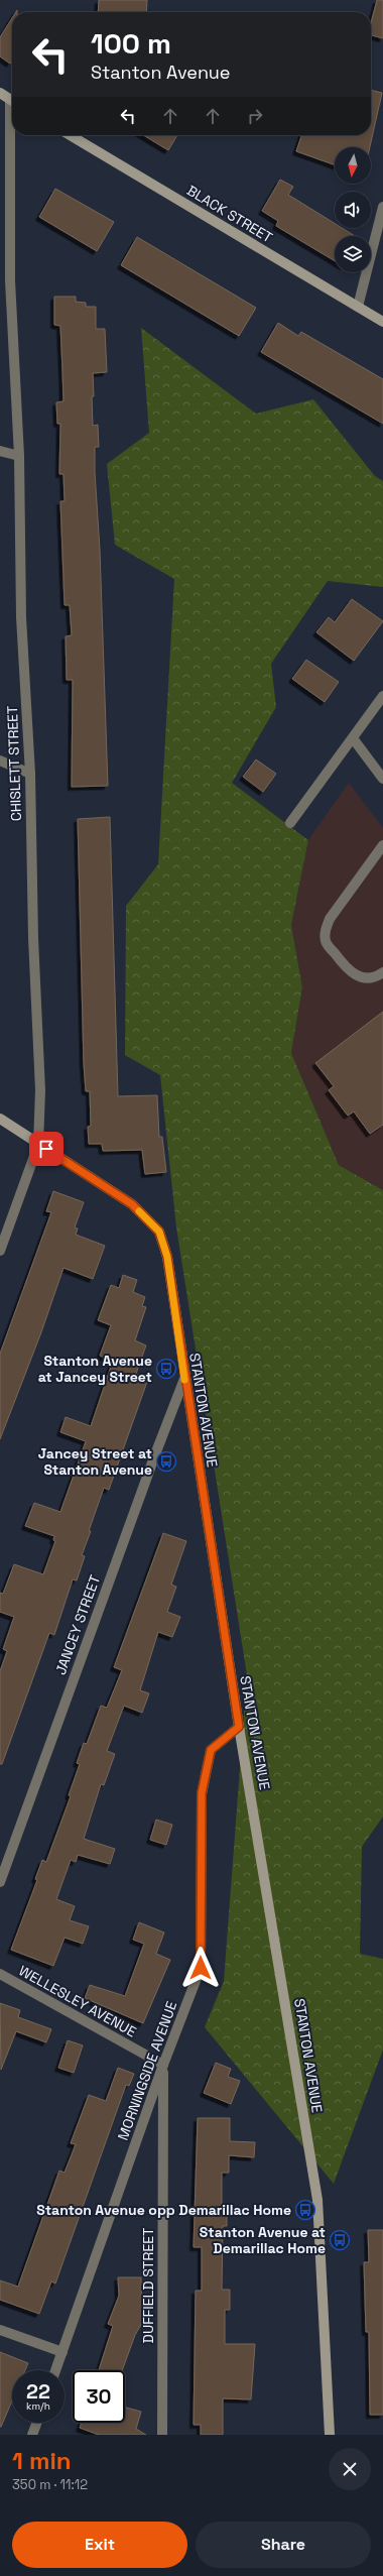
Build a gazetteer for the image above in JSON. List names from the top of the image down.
{
  "streets": {
    "street": [
      "BLACK STREET",
      "CHISLETT STREET",
      "STANTON AVENUE",
      "JANCEY STREET",
      "WELLESLEY AVENUE",
      "MORNINGSIDE AVENUE",
      "DUFFIELD STREET"
    ]
  },
  "crossings": [
    ["CHISLETT STREET", "STANTON AVENUE"],
    ["STANTON AVENUE", "JANCEY STREET"],
    ["STANTON AVENUE", "MORNINGSIDE AVENUE"],
    ["WELLESLEY AVENUE", "MORNINGSIDE AVENUE"],
    ["WELLESLEY AVENUE", "DUFFIELD STREET"],
    ["MORNINGSIDE AVENUE", "DUFFIELD STREET"]
  ],
  "places": {
    "bus stop": [
      "Stanton Avenue at Jancey Street",
      "Jancey Street at Stanton Avenue",
      "Stanton Avenue opp Demarillac Home",
      "Stanton Avenue at Demarillac Home"
    ]
  },
  "north": "bottom",
  "page": {
    "turn": ["100 m", "Stanton Avenue"],
    "speed": "22 km/h",
    "limit": "30",
    "heading": ["1 min", "350 m · 11:12"],
    "buttons": ["Exit", "Share"]
  }
}
